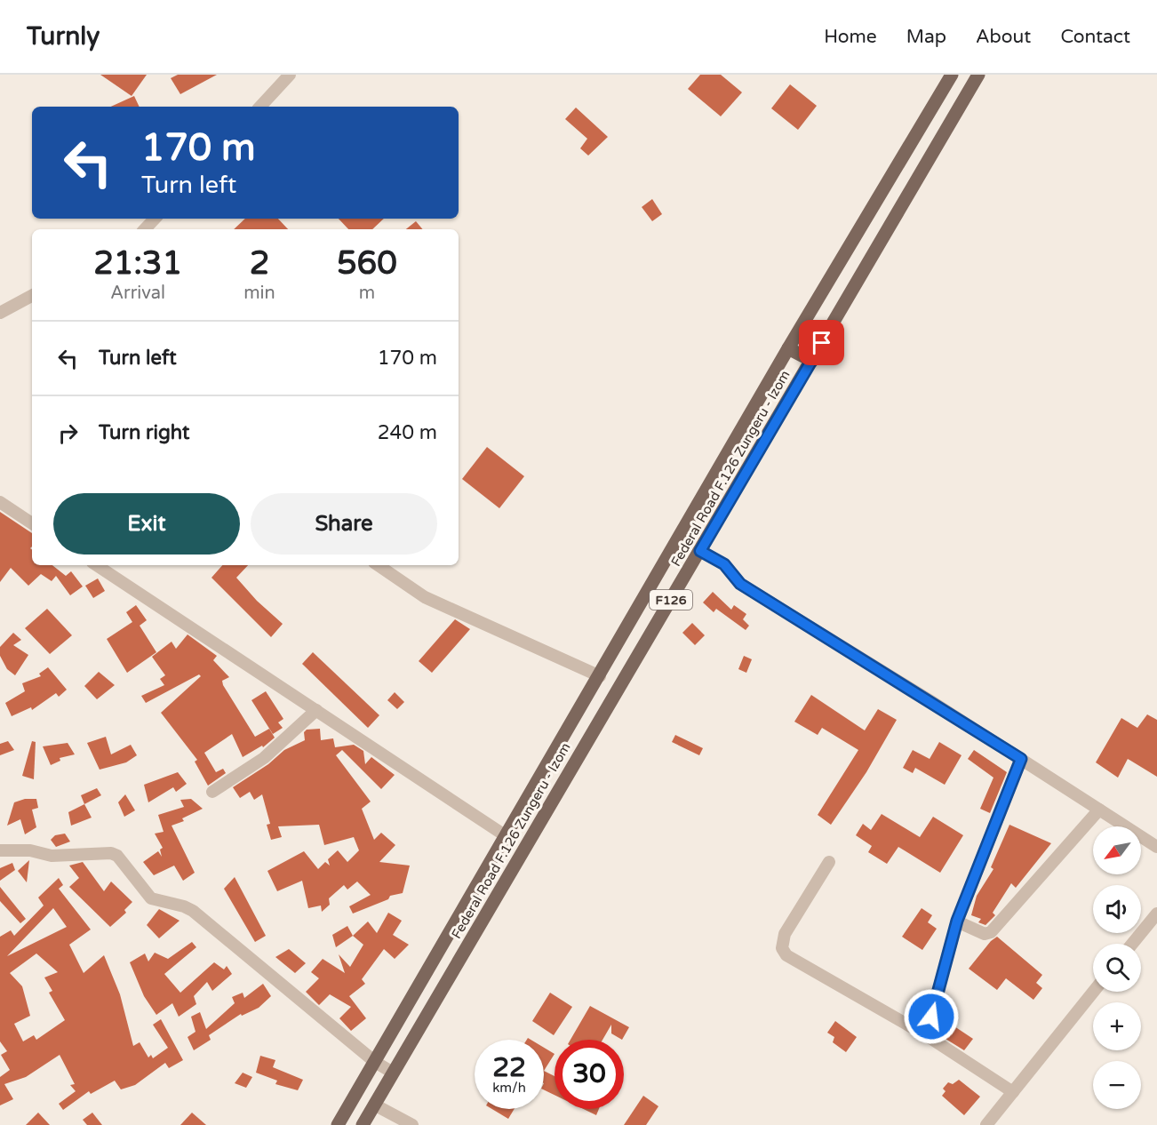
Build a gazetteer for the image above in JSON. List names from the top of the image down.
{
  "streets": {
    "main road": ["Federal Road F.126 Zungeru - Izom", "F126"]
  },
  "north": "bottom left",
  "page": {
    "header": "Turnly",
    "nav": [
      "Home",
      "Map",
      "About",
      "Contact"
    ],
    "turn": ["170 m", "Turn left"],
    "eta": [
      "21:31",
      "Arrival",
      "2",
      "min",
      "560",
      "m"
    ],
    "list": [
      {
        "name": "Turn left",
        "value": "170 m"
      },
      {
        "name": "Turn right",
        "value": "240 m"
      }
    ],
    "buttons": ["Exit", "Share"],
    "map_buttons": ["+", "−"],
    "speed": "22 km/h",
    "limit": "30"
  }
}
